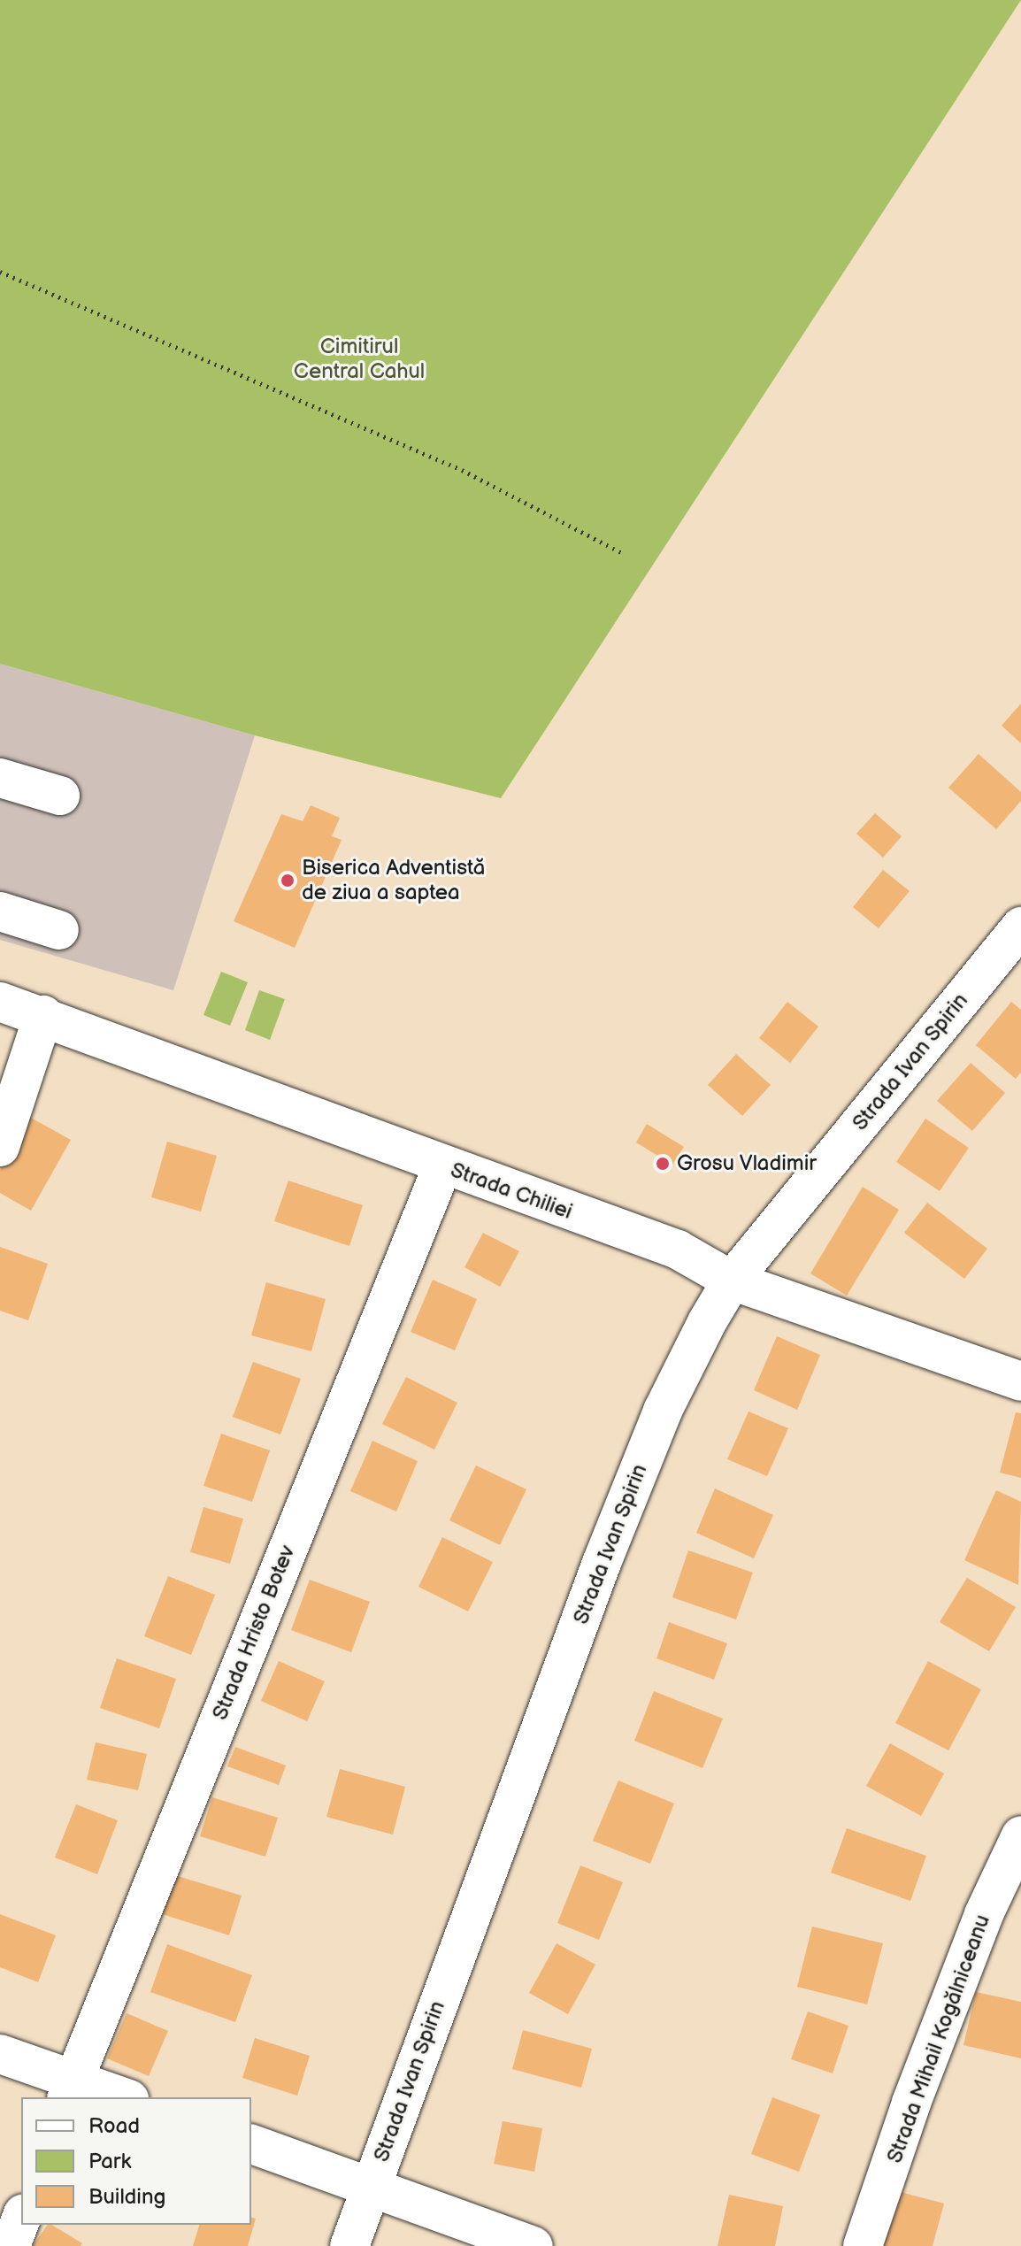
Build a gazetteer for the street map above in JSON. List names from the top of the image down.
{
  "streets": {
    "street": [
      "Strada Ivan Spirin",
      "Strada Chiliei",
      "Strada Hristo Botev",
      "Strada Mihail Kogălniceanu"
    ]
  },
  "crossings": [
    ["Strada Ivan Spirin", "Strada Chiliei"],
    ["Strada Chiliei", "Strada Hristo Botev"]
  ],
  "parks": ["Cimitirul Central Cahul"],
  "places": ["Biserica Adventistă de ziua a saptea", "Grosu Vladimir"],
  "legend": ["Road", "Park", "Building"]
}
